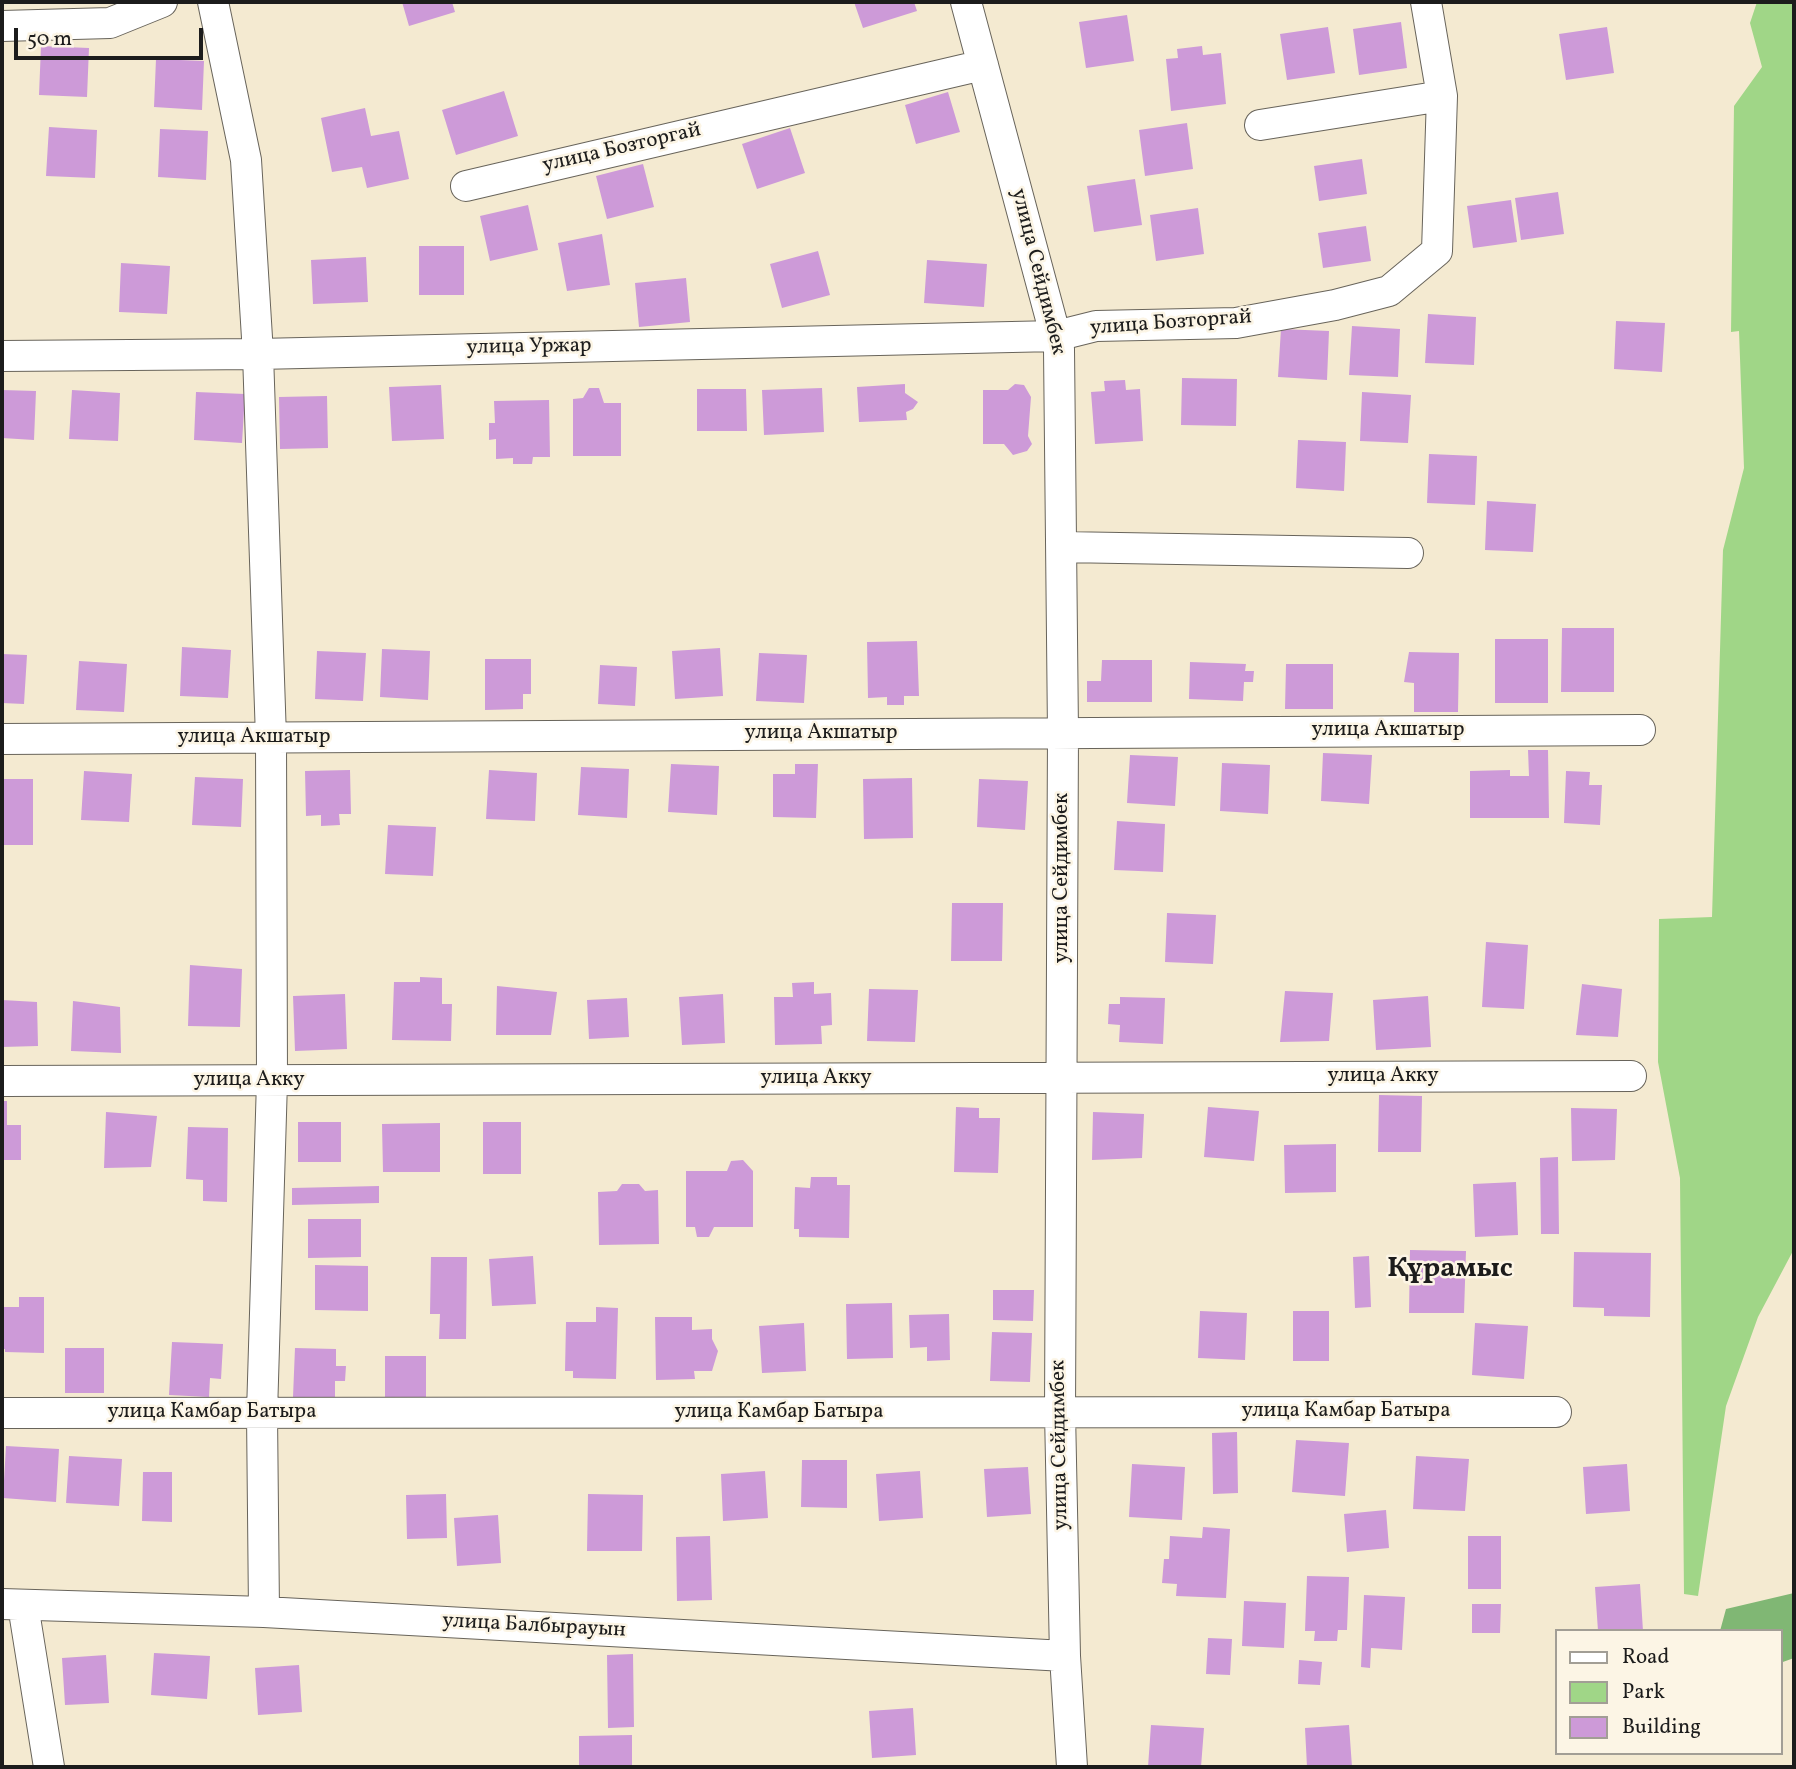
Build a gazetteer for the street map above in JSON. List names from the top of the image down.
{
  "streets": {
    "street": [
      "улица Бозторгай",
      "улица Сейдимбек",
      "улица Уржар",
      "улица Акшатыр",
      "улица Акку",
      "улица Камбар Батыра",
      "улица Балбырауын"
    ]
  },
  "crossings": [
    ["улица Бозторгай", "улица Сейдимбек"],
    ["улица Бозторгай", "улица Уржар"],
    ["улица Сейдимбек", "улица Уржар"],
    ["улица Сейдимбек", "улица Акшатыр"],
    ["улица Сейдимбек", "улица Акку"],
    ["улица Сейдимбек", "улица Камбар Батыра"],
    ["улица Сейдимбек", "улица Балбырауын"]
  ],
  "districts": ["Құрамыс"],
  "legend": ["Road", "Park", "Building"],
  "scale_bar": "50 m"
}
